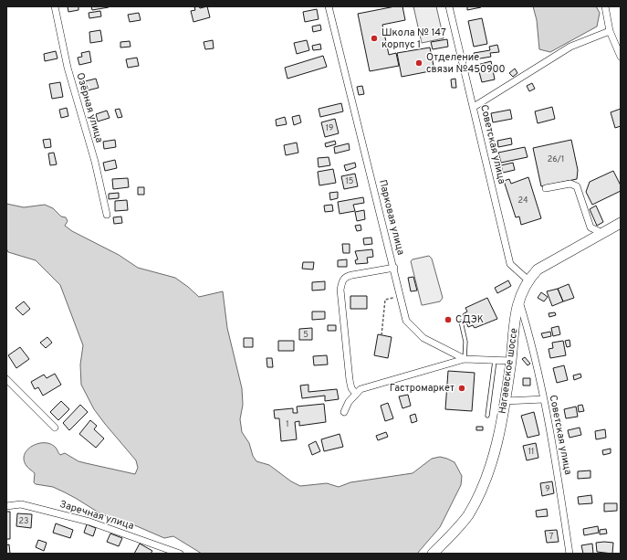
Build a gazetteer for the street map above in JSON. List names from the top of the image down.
{
  "streets": {
    "street": [
      "Озёрная улица",
      "Советская улица",
      "Парковая улица",
      "Нагаевское шоссе",
      "Заречная улица"
    ]
  },
  "crossings": [
    ["Советская улица", "Нагаевское шоссе"],
    ["Парковая улица", "Нагаевское шоссе"]
  ],
  "places": [
    "Школа № 147 корпус 1",
    "Отделение связи №450900",
    "СДЭК",
    "Гастромаркет"
  ],
  "house_numbers": [
    "19",
    "26/1",
    "15",
    "24",
    "5",
    "1",
    "11",
    "9",
    "23",
    "7"
  ]
}
